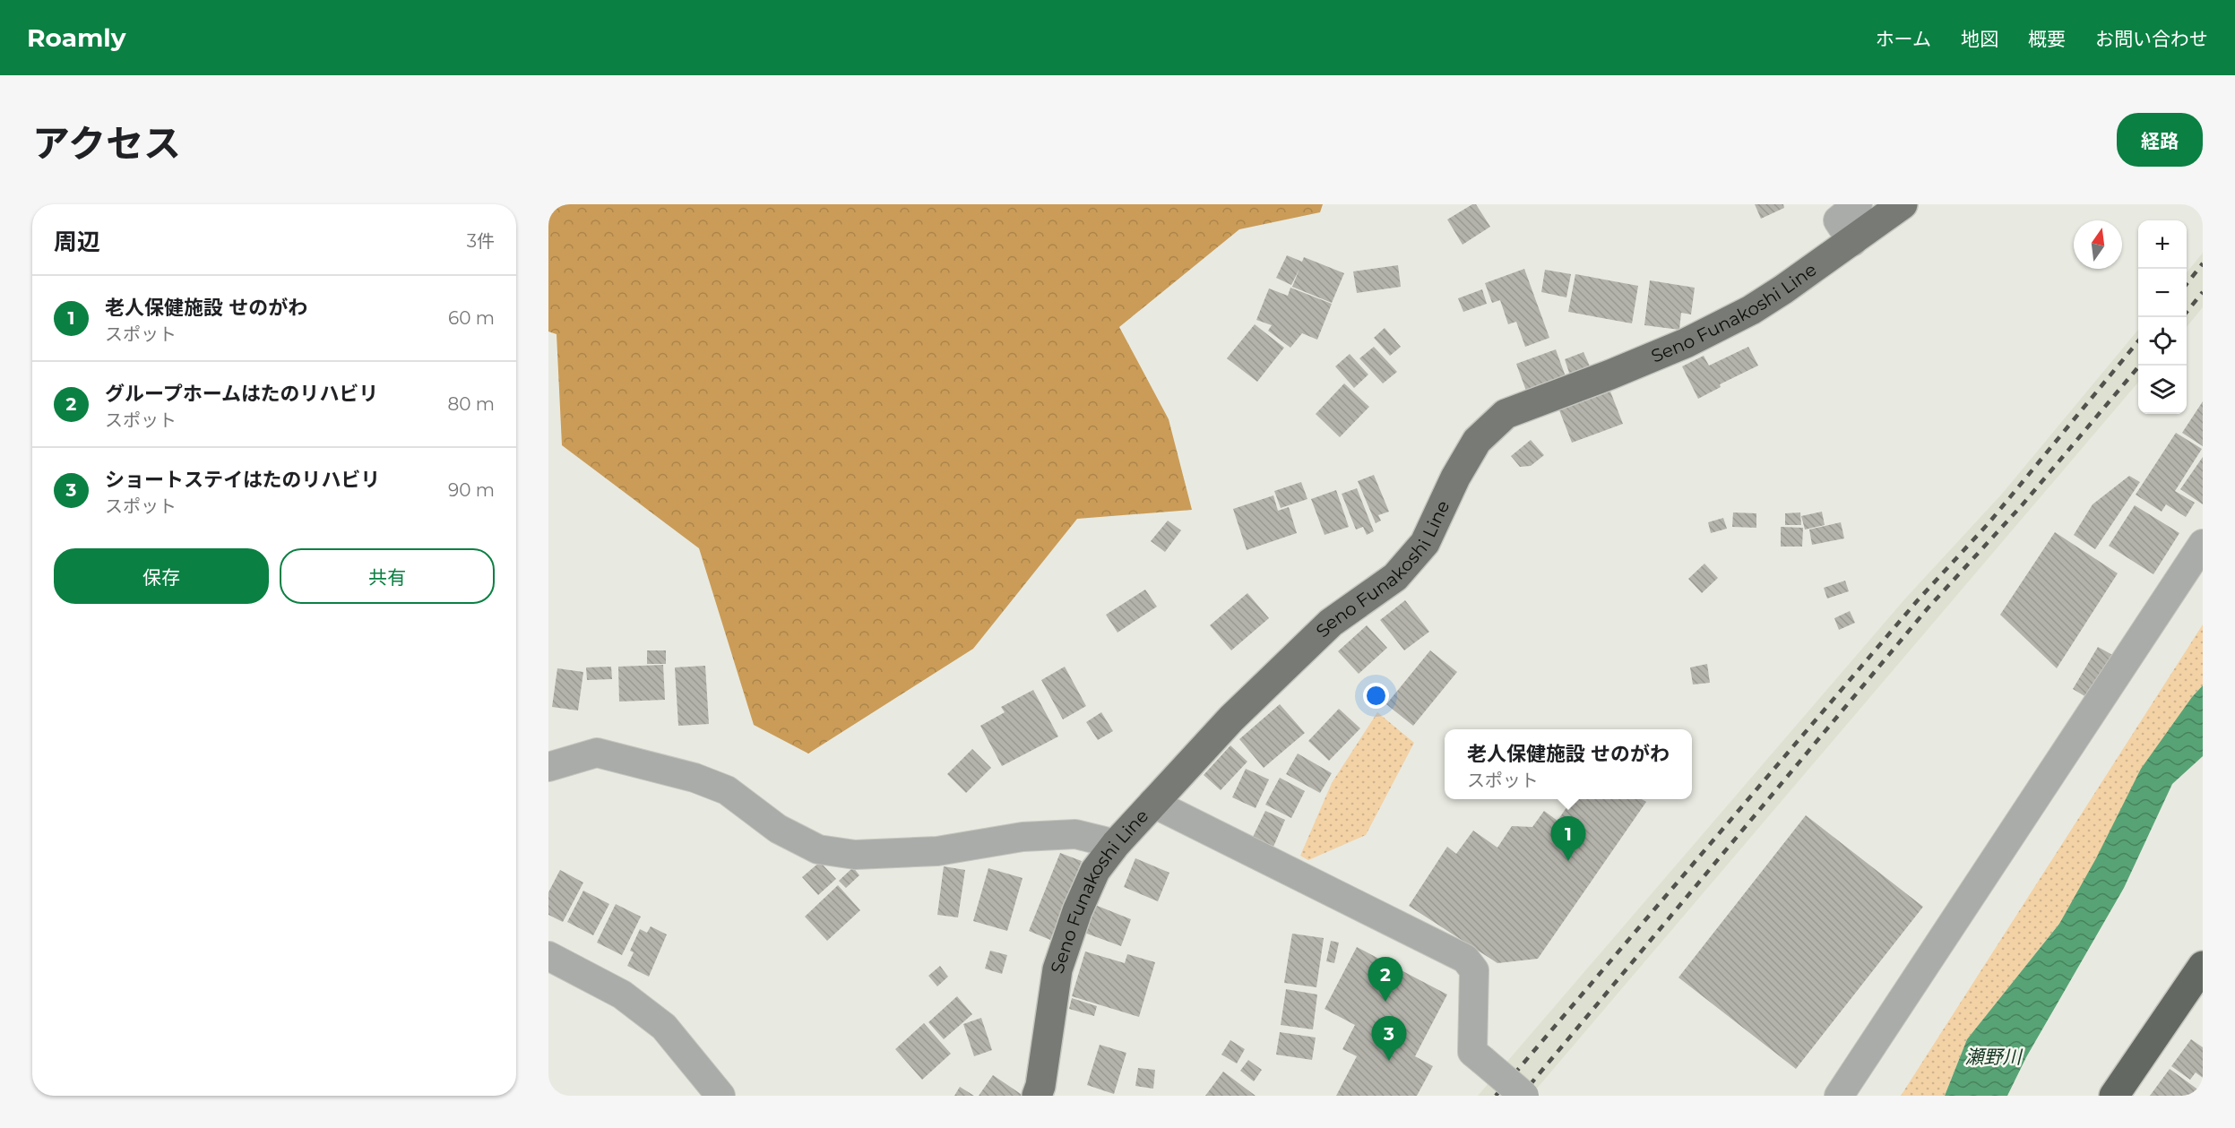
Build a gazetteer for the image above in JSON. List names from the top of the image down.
{
  "streets": {
    "main road": ["Seno Funakoshi Line"]
  },
  "water": ["瀬野川"],
  "north": "top",
  "page": {
    "header": "Roamly",
    "nav": [
      "ホーム",
      "地図",
      "概要",
      "お問い合わせ"
    ],
    "title": "アクセス",
    "buttons": [
      "経路",
      ["保存", "共有"]
    ],
    "heading": ["周辺", "3件"],
    "map_buttons": ["+", "−"],
    "list": [
      {
        "mark": "1",
        "name": "老人保健施設 せのがわ",
        "note": "スポット",
        "value": "60 m"
      },
      {
        "mark": "2",
        "name": "グループホームはたのリハビリ",
        "note": "スポット",
        "value": "80 m"
      },
      {
        "mark": "3",
        "name": "ショートステイはたのリハビリ",
        "note": "スポット",
        "value": "90 m"
      }
    ],
    "popup": ["老人保健施設 せのがわ", "スポット"],
    "pins": ["1", "2", "3"]
  }
}
